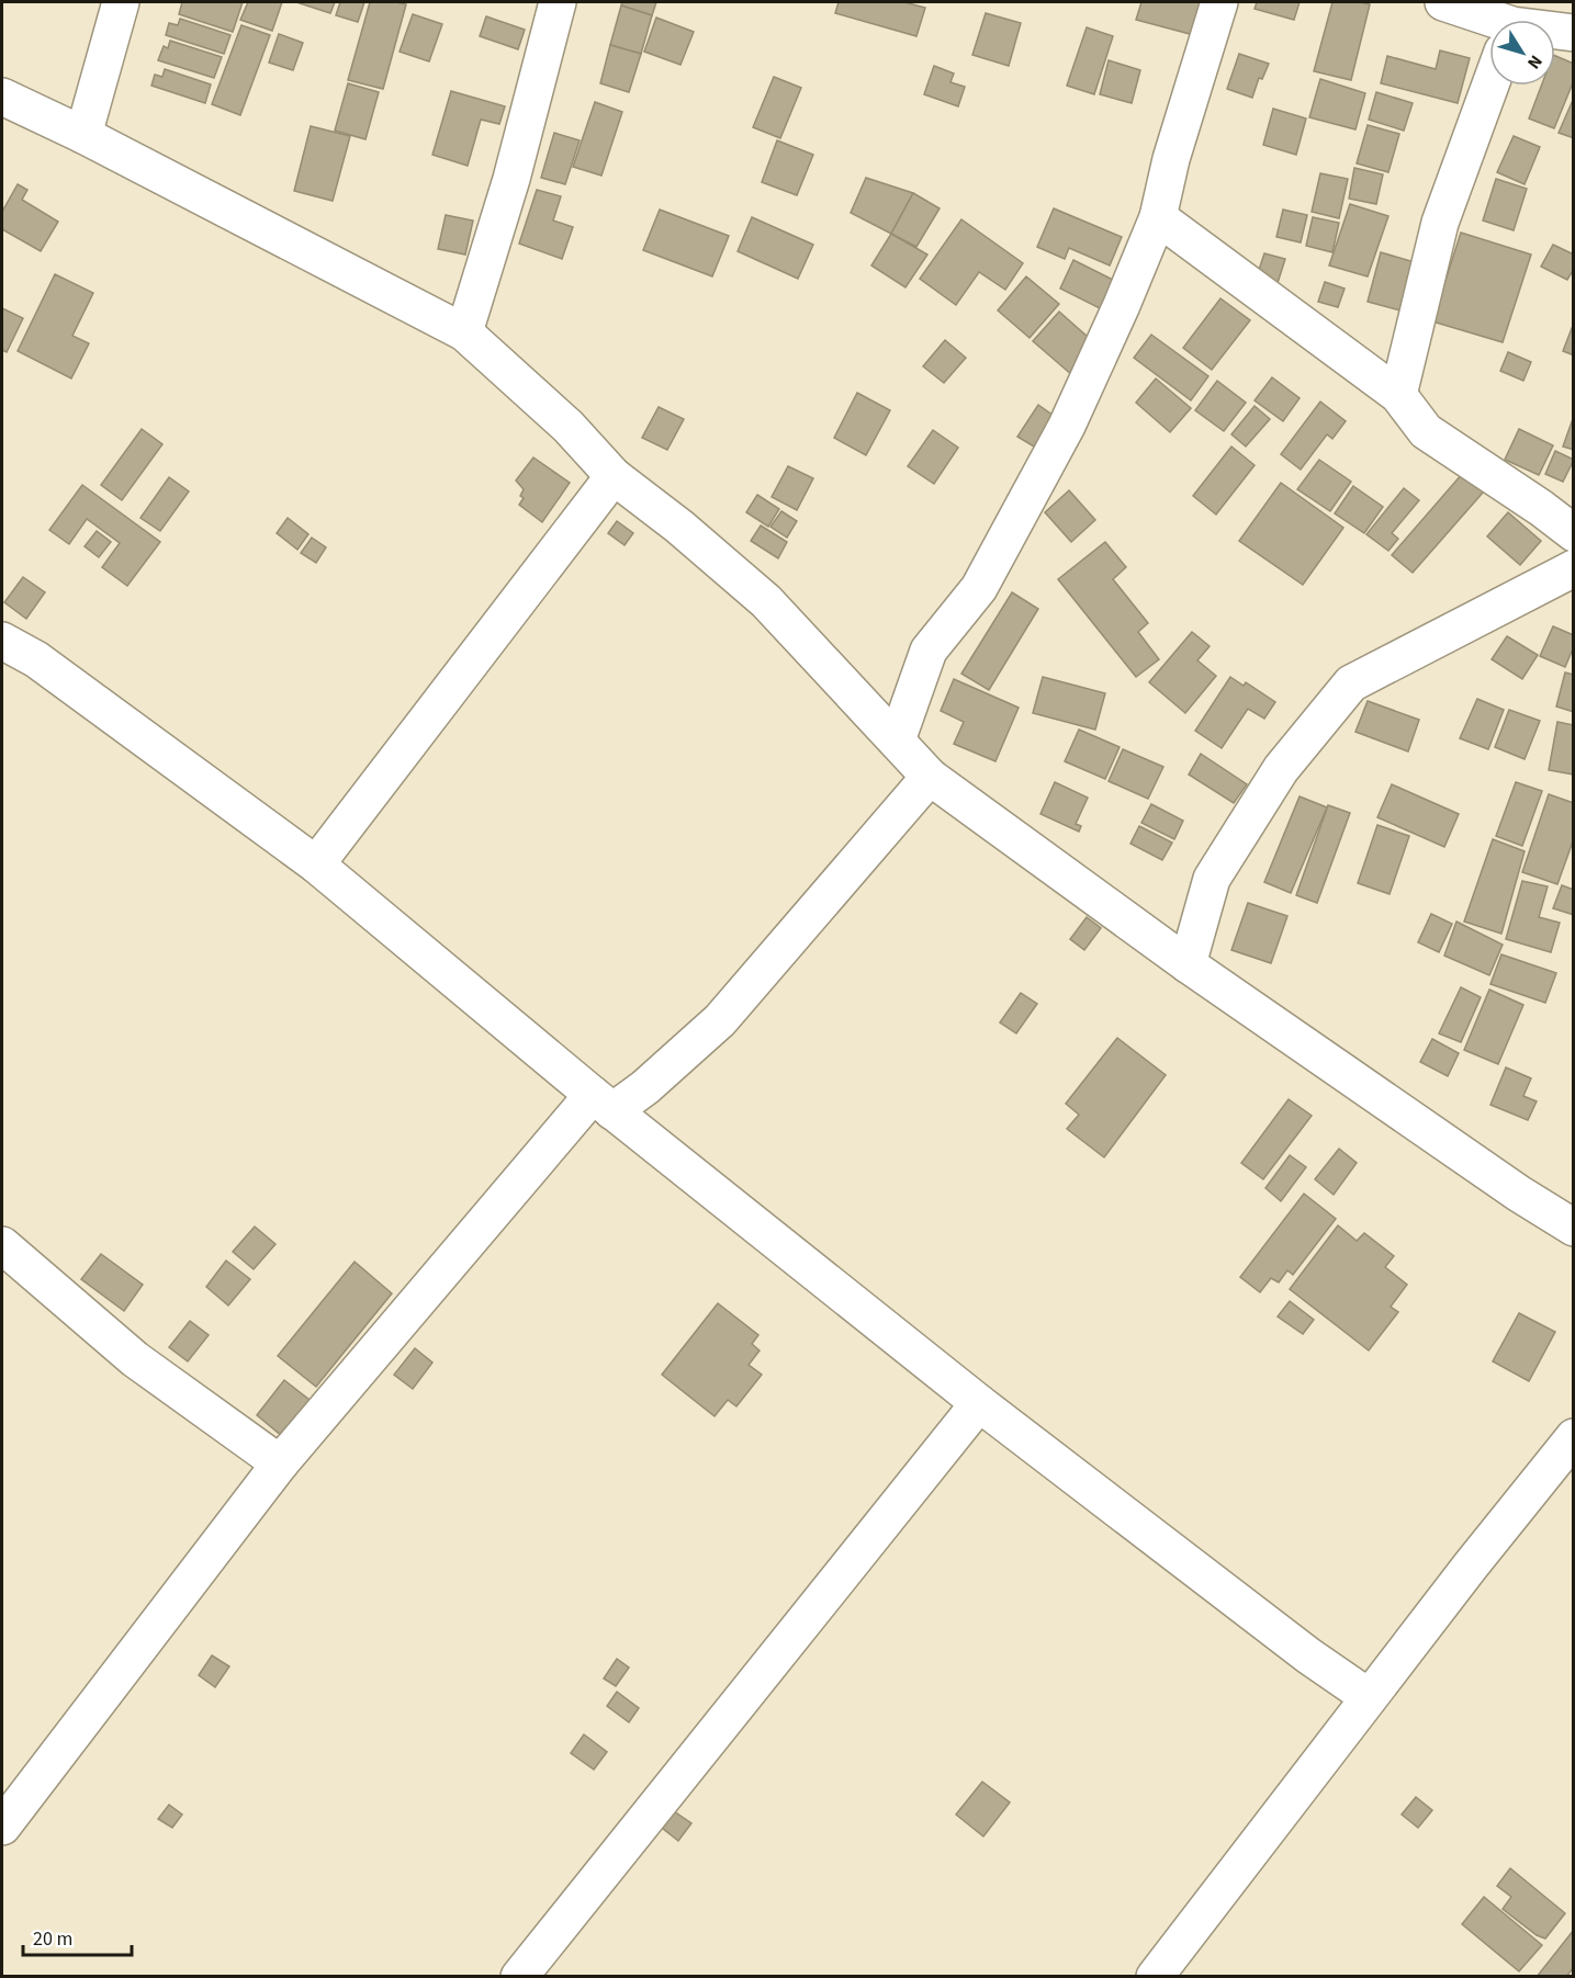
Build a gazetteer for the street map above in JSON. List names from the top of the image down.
{
  "scale_bar": "20 m",
  "north": "bottom right"
}
